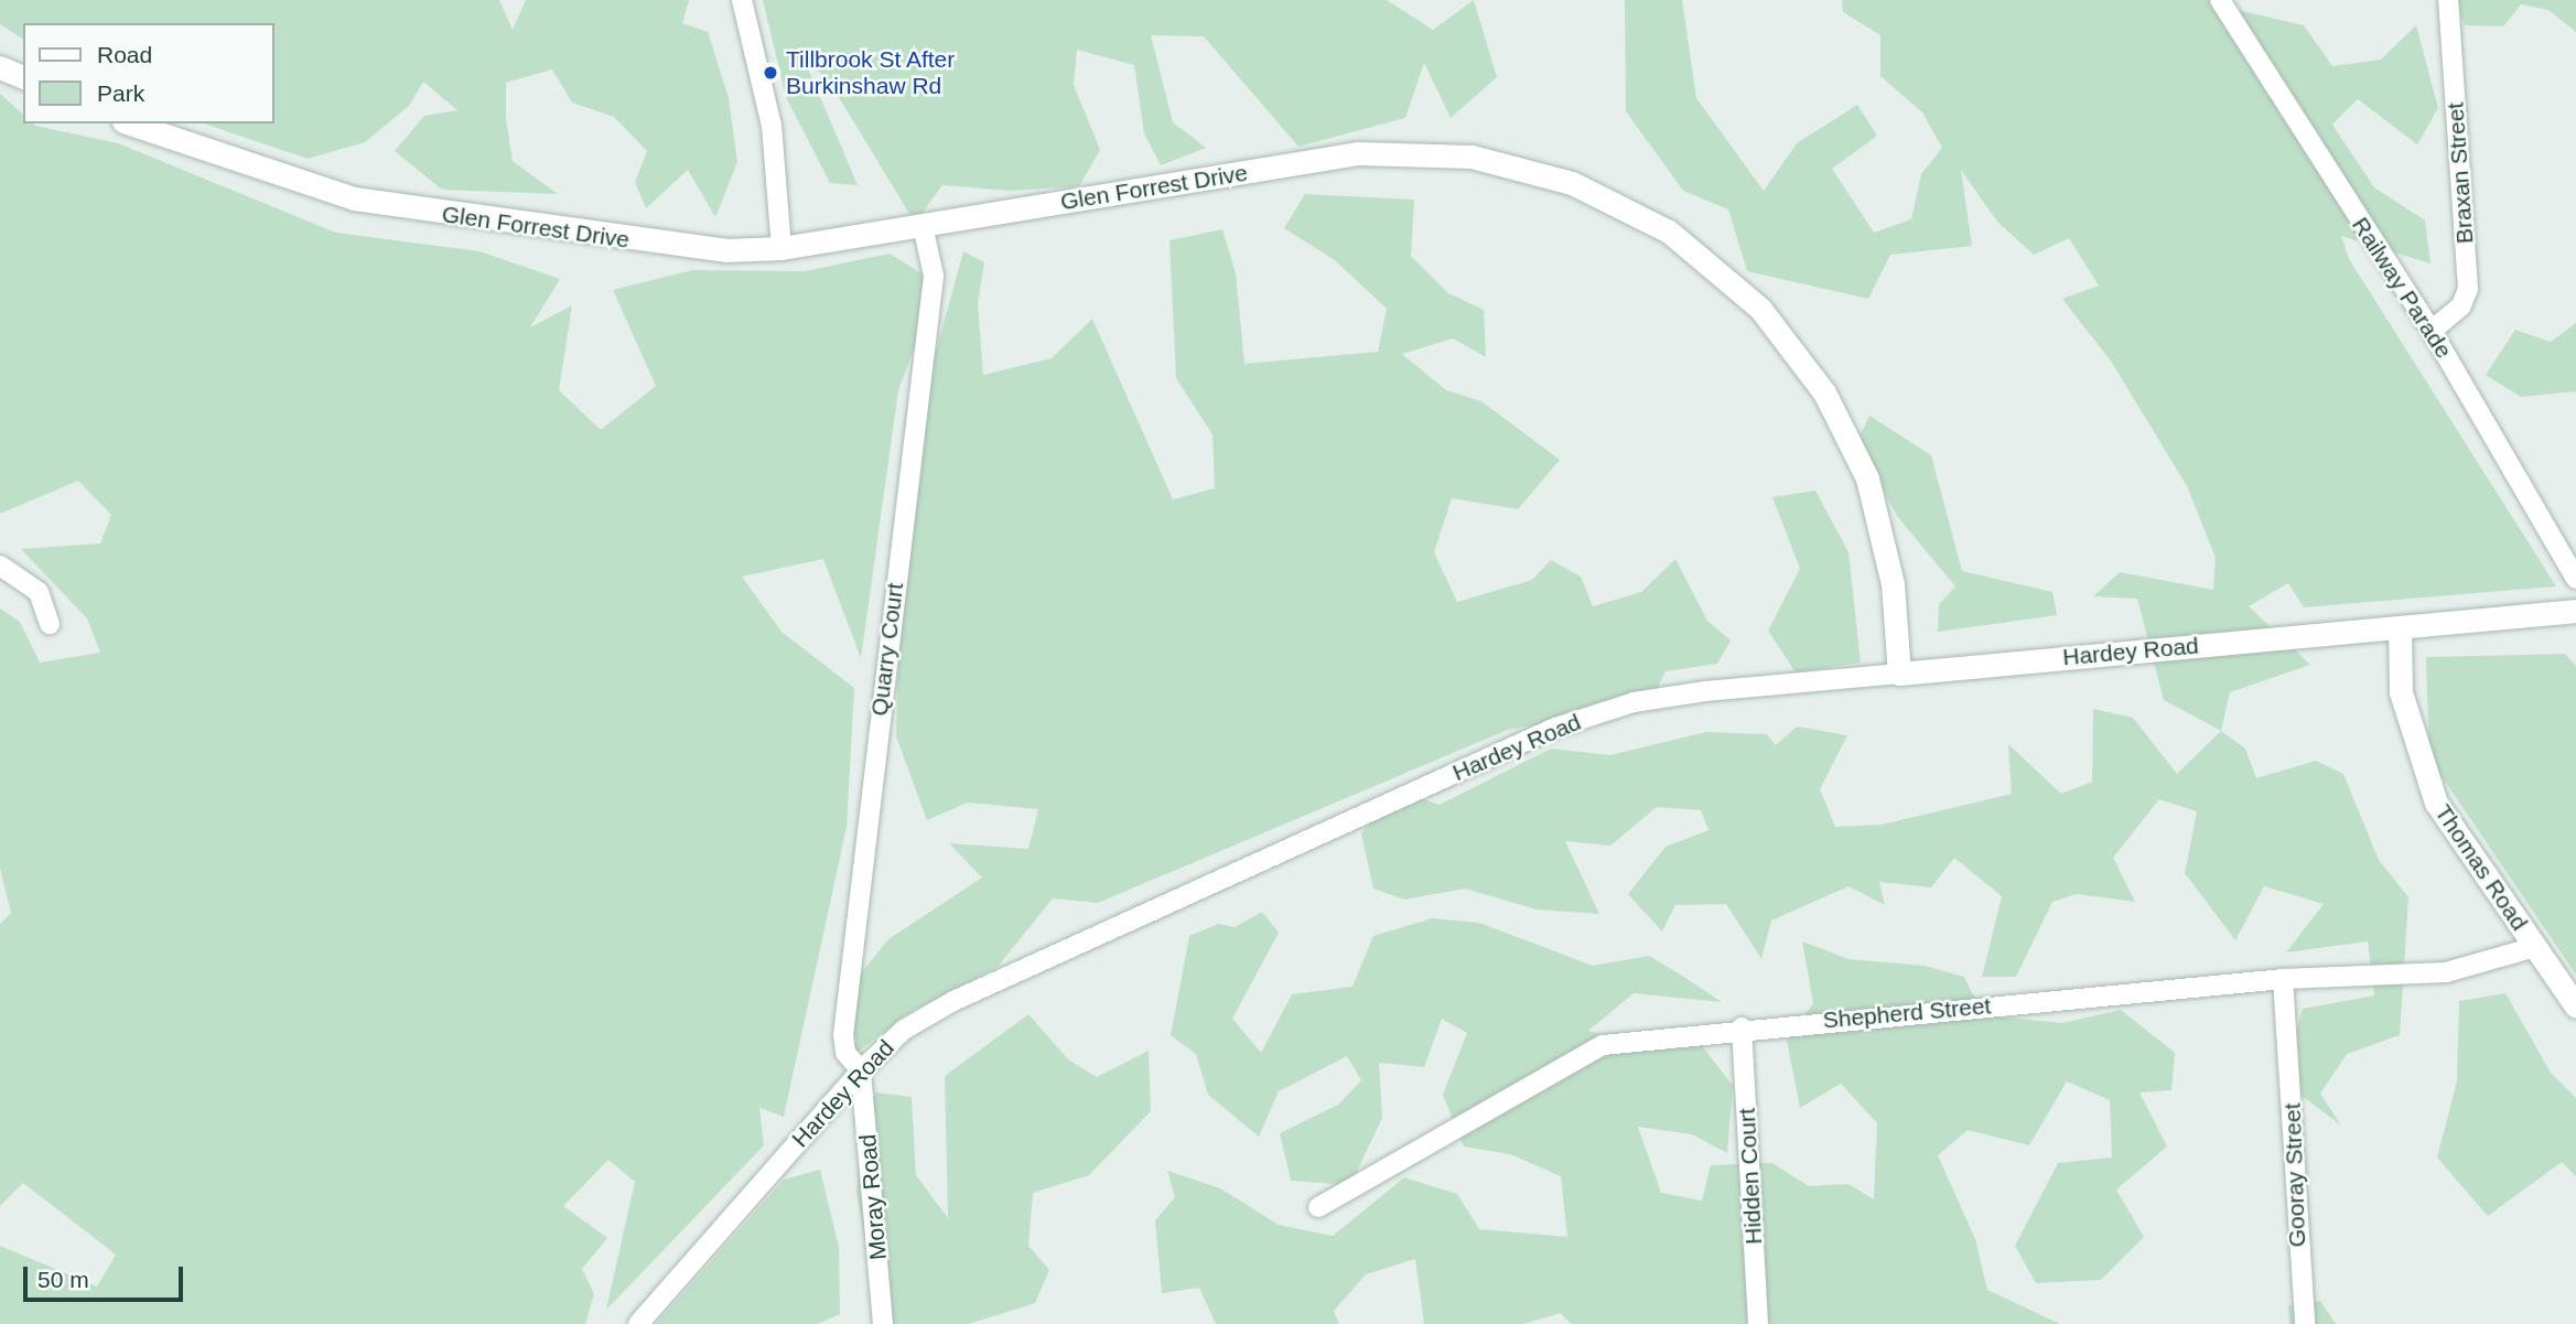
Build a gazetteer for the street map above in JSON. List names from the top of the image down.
{
  "streets": {
    "street": [
      "Braxan Street",
      "Glen Forrest Drive",
      "Railway Parade",
      "Quarry Court",
      "Hardey Road",
      "Thomas Road",
      "Shepherd Street",
      "Gooray Street",
      "Hidden Court",
      "Moray Road"
    ]
  },
  "crossings": [
    ["Braxan Street", "Railway Parade"],
    ["Glen Forrest Drive", "Quarry Court"],
    ["Glen Forrest Drive", "Hardey Road"],
    ["Quarry Court", "Hardey Road"],
    ["Quarry Court", "Moray Road"],
    ["Hardey Road", "Thomas Road"],
    ["Hardey Road", "Moray Road"],
    ["Thomas Road", "Shepherd Street"],
    ["Shepherd Street", "Gooray Street"],
    ["Shepherd Street", "Hidden Court"]
  ],
  "places": ["Tillbrook St After Burkinshaw Rd"],
  "legend": ["Road", "Park"],
  "scale_bar": "50 m"
}
